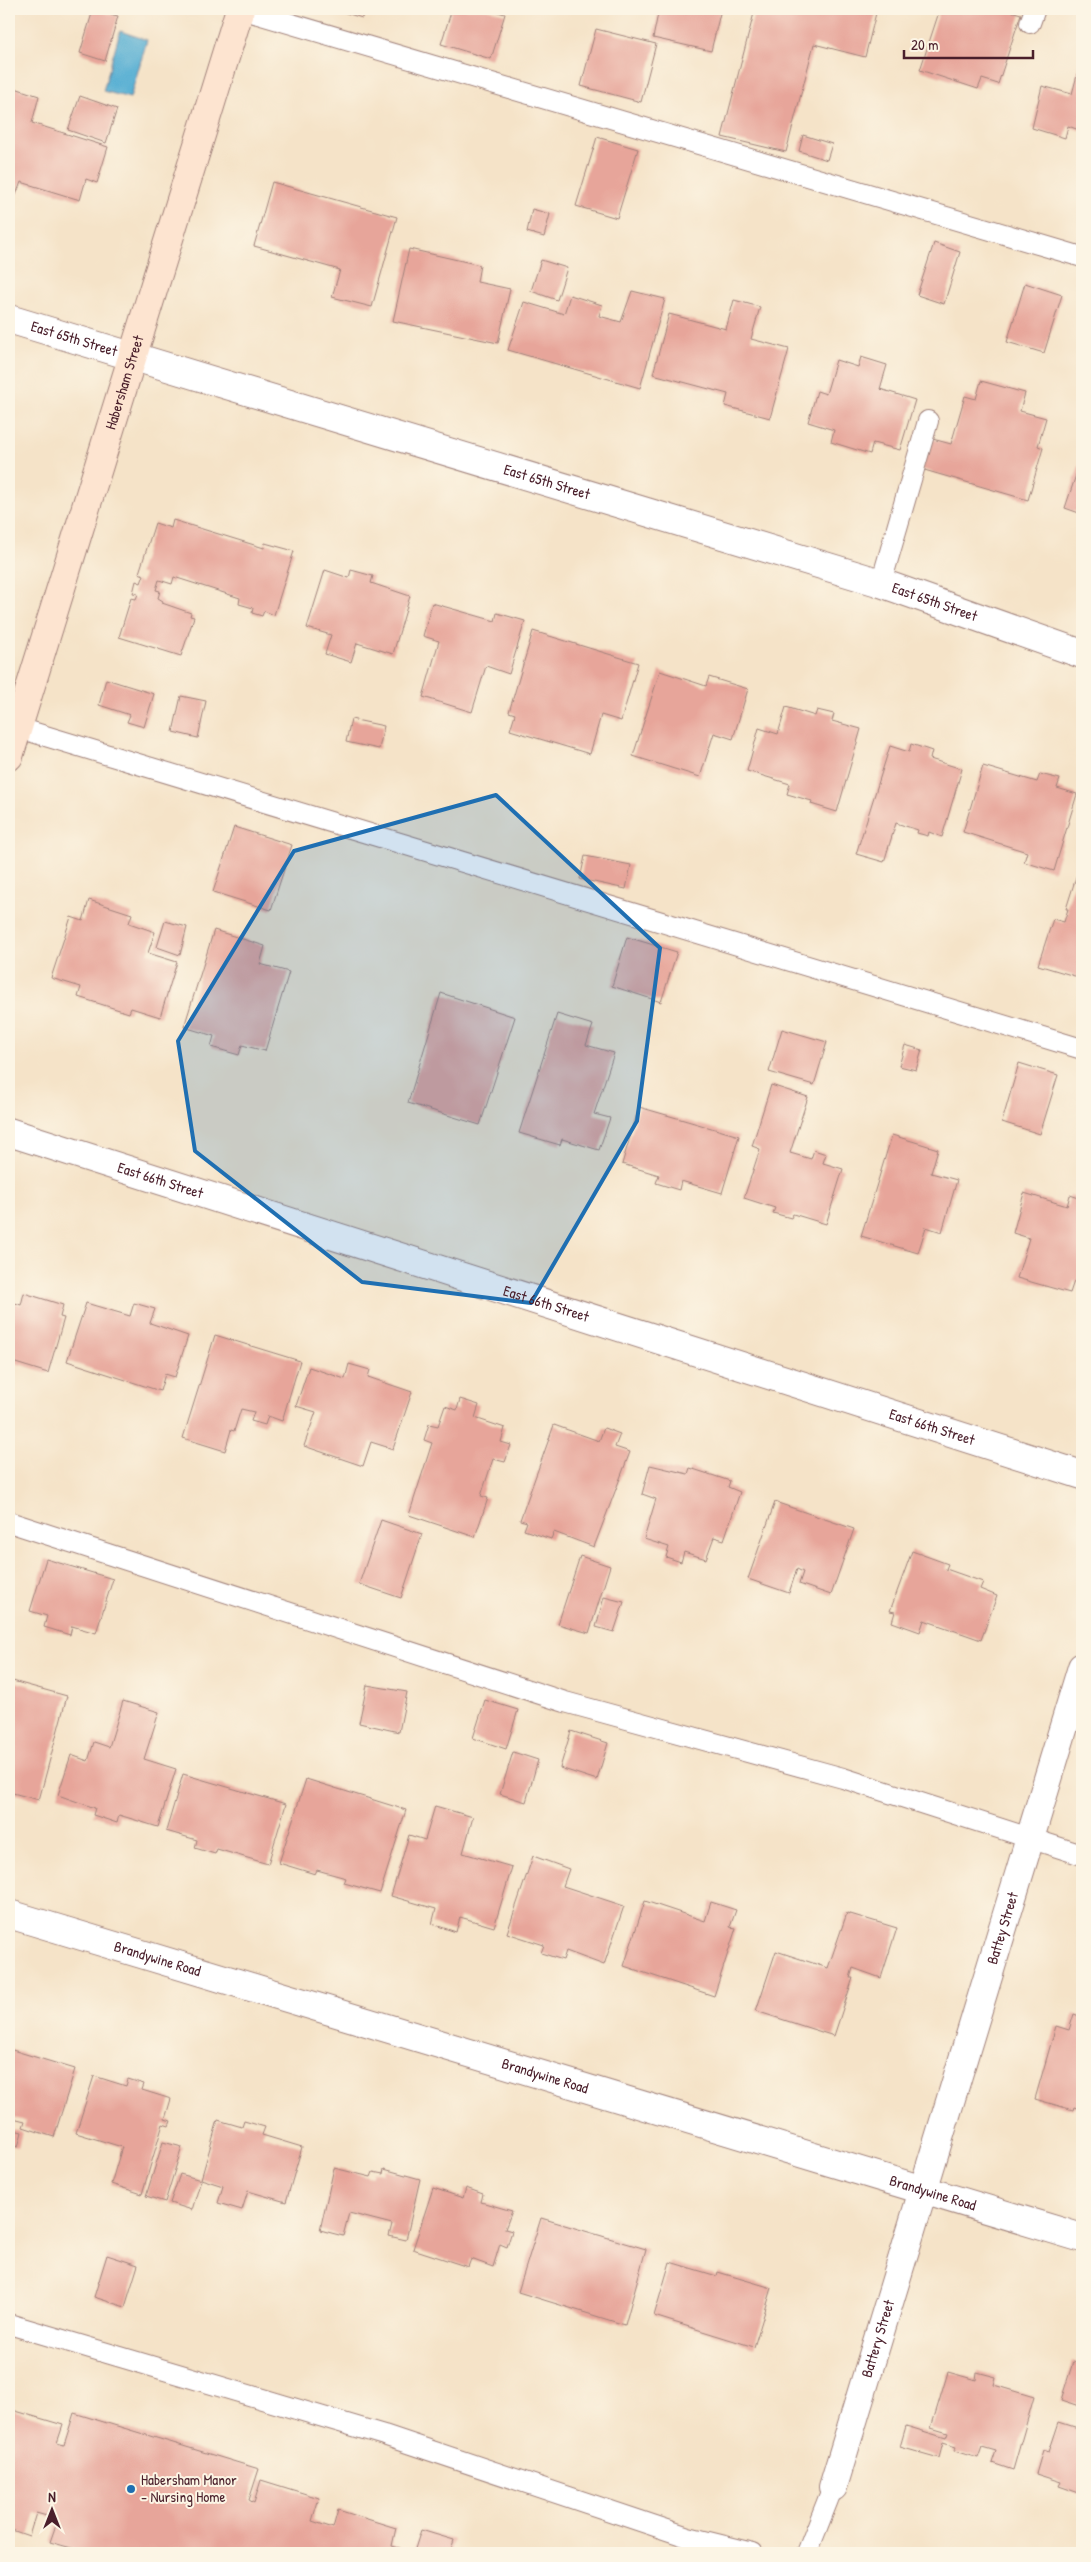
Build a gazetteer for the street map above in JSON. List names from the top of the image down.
{
  "streets": {
    "street": [
      "East 65th Street",
      "Habersham Street",
      "East 66th Street",
      "Battey Street",
      "Brandywine Road",
      "Battery Street"
    ]
  },
  "crossings": [
    ["East 65th Street", "Habersham Street"],
    ["Battey Street", "Brandywine Road"],
    ["Battey Street", "Battery Street"],
    ["Brandywine Road", "Battery Street"]
  ],
  "places": ["Habersham Manor - Nursing Home"],
  "scale_bar": "20 m",
  "north": "top"
}
